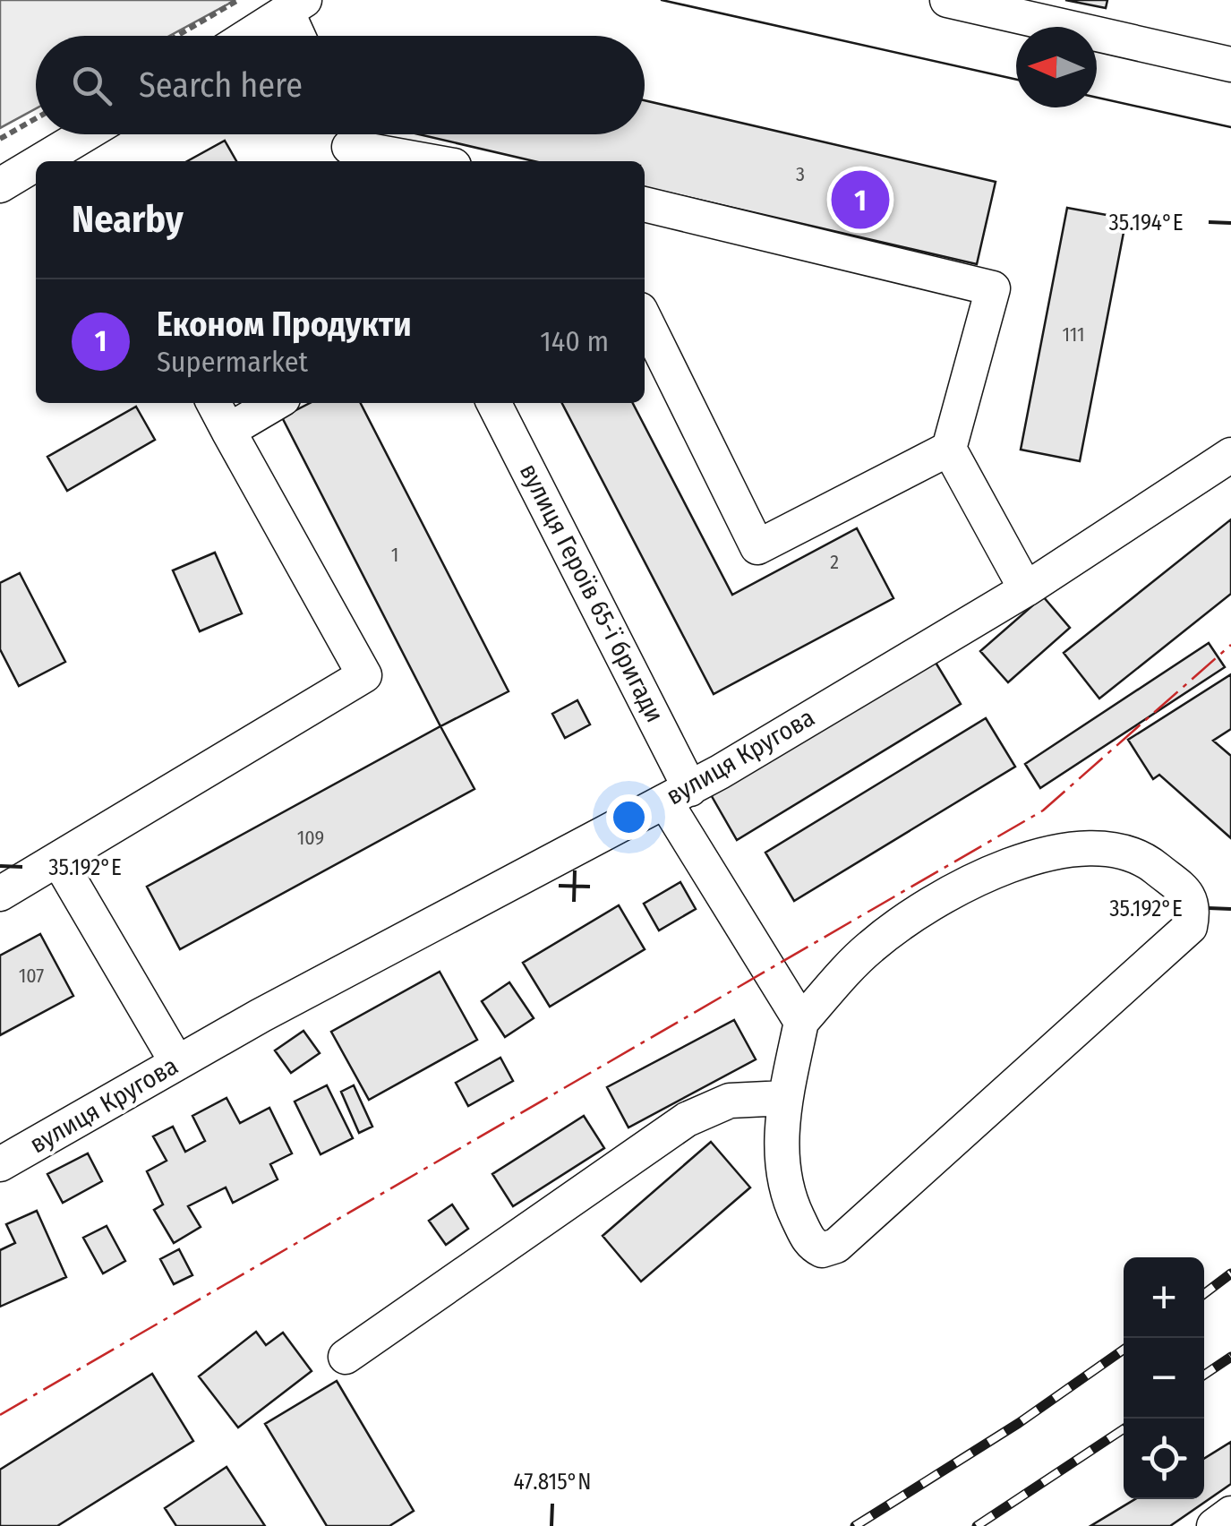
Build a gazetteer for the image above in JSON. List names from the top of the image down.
{
  "streets": {
    "street": ["вулиця Героїв 65-ї бригади", "вулиця Кругова"]
  },
  "crossings": [
    ["вулиця Героїв 65-ї бригади", "вулиця Кругова"]
  ],
  "house_numbers": [
    "3",
    "111",
    "1",
    "2",
    "109",
    "107"
  ],
  "north": "left",
  "page": {
    "search": "Search here",
    "heading": "Nearby",
    "pins": "1",
    "list": [
      {
        "mark": "1",
        "name": "Економ Продукти",
        "note": "Supermarket",
        "value": "140 m"
      }
    ],
    "map_buttons": ["+", "−"]
  },
  "coordinates": ["35.194°E", "35.192°E", "47.815°N"]
}
